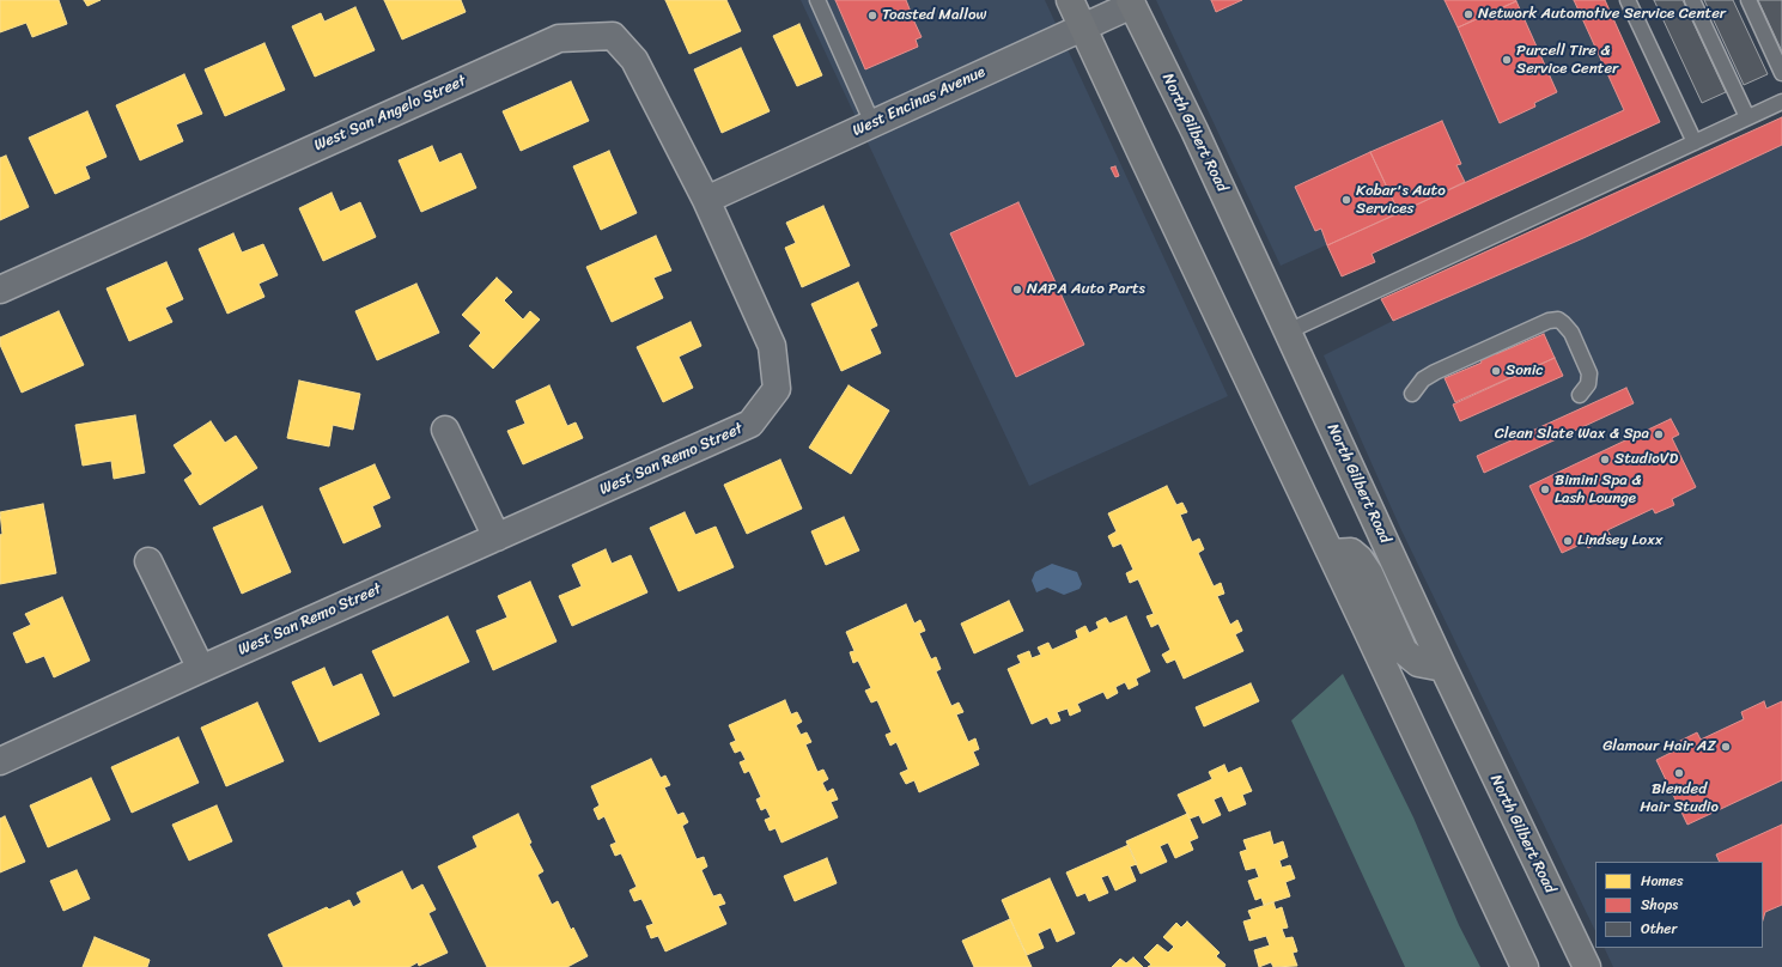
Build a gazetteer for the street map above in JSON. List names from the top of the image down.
{
  "streets": {
    "main road": ["North Gilbert Road"],
    "street": ["West Encinas Avenue", "West San Angelo Street", "West San Remo Street"]
  },
  "crossings": [
    ["West Encinas Avenue", "West San Angelo Street"],
    ["West Encinas Avenue", "North Gilbert Road"],
    ["West Encinas Avenue", "West San Remo Street"],
    ["West San Angelo Street", "West San Remo Street"]
  ],
  "places": [
    "Network Automotive Service Center",
    "Toasted Mallow",
    "Purcell Tire & Service Center",
    "Kobar's Auto Services",
    "NAPA Auto Parts",
    "Sonic",
    "Clean Slate Wax & Spa",
    "StudioVD",
    "Bimini Spa & Lash Lounge",
    "Lindsey Loxx",
    "Glamour Hair AZ",
    "Blended Hair Studio"
  ],
  "legend": ["Homes", "Shops", "Other"]
}
